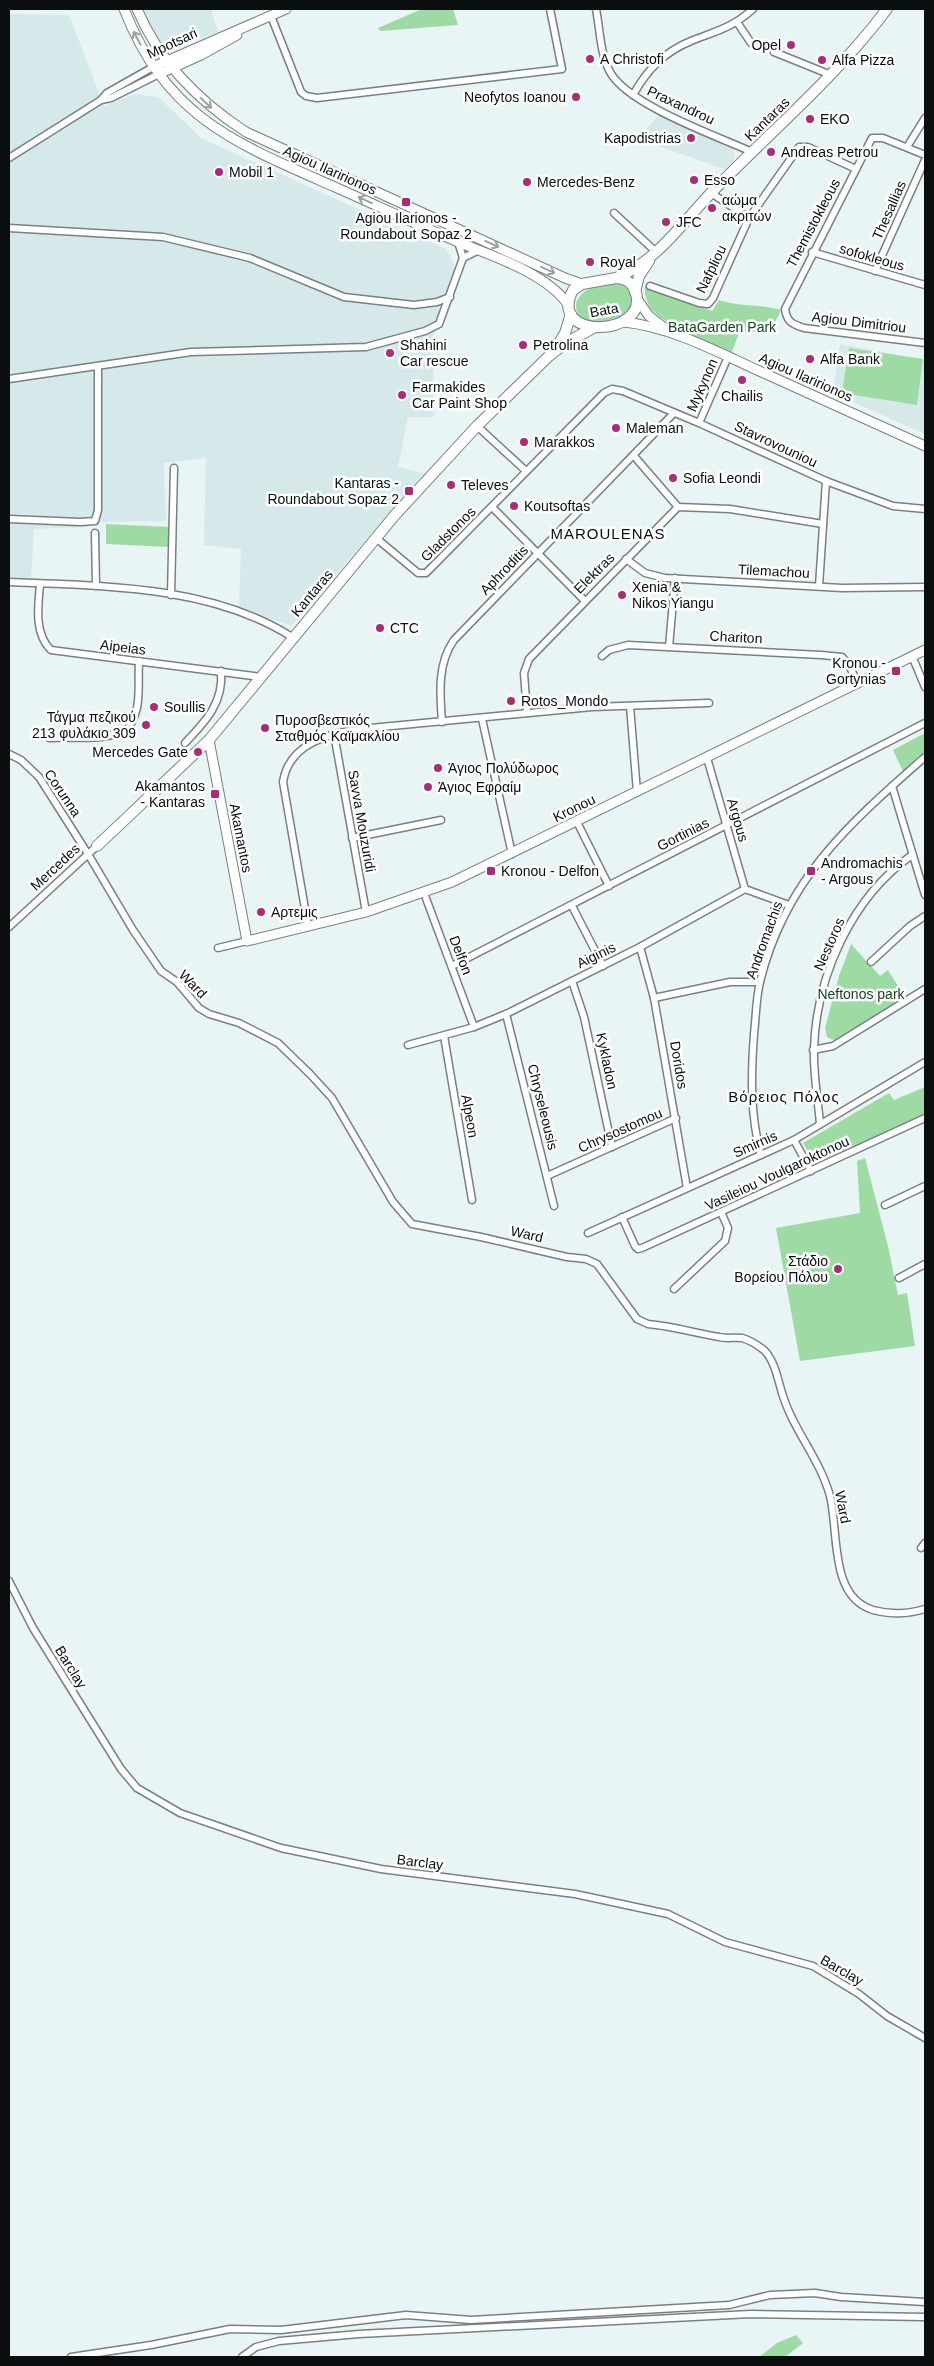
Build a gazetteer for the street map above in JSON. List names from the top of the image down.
{
  "streets": {
    "main road": ["Kantaras", "Bata"],
    "street": [
      "Mpotsari",
      "Praxandrou",
      "Agiou Ilaririonos",
      "Thesallias",
      "Themistokleous",
      "sofokleous",
      "Nafpliou",
      "Agiou Dimitriou",
      "Mykynon",
      "Stavrovouniou",
      "Gladstonos",
      "Aphroditis",
      "Tilemachou",
      "Elektras",
      "Chariton",
      "Aipeias",
      "Corunna",
      "Kronou",
      "Argous",
      "Savva Mouzuridi",
      "Gortinias",
      "Akamantos",
      "Mercedes",
      "Andromachis",
      "Nestoros",
      "Delfon",
      "Aiginis",
      "Ward",
      "Kykladon",
      "Doridos",
      "Chryseleousis",
      "Alpeon",
      "Chrysostomou",
      "Smirnis",
      "Vasileiou Voulgaroktonou",
      "Barclay"
    ]
  },
  "crossings": [
    ["Mpotsari", "Agiou Ilaririonos"],
    ["Praxandrou", "Kantaras"],
    ["Kantaras", "Agiou Ilaririonos"],
    ["Kantaras", "Bata"],
    ["Kantaras", "Gladstonos"],
    ["Kantaras", "Aipeias"],
    ["Kantaras", "Akamantos"],
    ["Kantaras", "Mercedes"],
    ["Agiou Ilaririonos", "Bata"],
    ["Agiou Ilaririonos", "Mykynon"],
    ["Thesallias", "sofokleous"],
    ["Themistokleous", "sofokleous"],
    ["Themistokleous", "Nafpliou"],
    ["Themistokleous", "Agiou Dimitriou"],
    ["Mykynon", "Stavrovouniou"],
    ["Stavrovouniou", "Gladstonos"],
    ["Stavrovouniou", "Aphroditis"],
    ["Tilemachou", "Elektras"],
    ["Chariton", "Kronou"],
    ["Corunna", "Mercedes"],
    ["Corunna", "Ward"],
    ["Kronou", "Argous"],
    ["Kronou", "Savva Mouzuridi"],
    ["Kronou", "Akamantos"],
    ["Kronou", "Delfon"],
    ["Argous", "Gortinias"],
    ["Argous", "Aiginis"],
    ["Gortinias", "Delfon"],
    ["Mercedes", "Ward"],
    ["Andromachis", "Smirnis"],
    ["Nestoros", "Smirnis"],
    ["Delfon", "Aiginis"],
    ["Aiginis", "Kykladon"],
    ["Aiginis", "Doridos"],
    ["Aiginis", "Chryseleousis"],
    ["Aiginis", "Alpeon"],
    ["Kykladon", "Chrysostomou"],
    ["Doridos", "Chrysostomou"],
    ["Doridos", "Smirnis"],
    ["Chryseleousis", "Chrysostomou"],
    ["Smirnis", "Vasileiou Voulgaroktonou"]
  ],
  "districts": ["MAROULENAS", "Βόρειος Πόλος"],
  "parks": ["BataGarden Park", "Neftonos park"],
  "places": {
    "other": [
      "Opel",
      "A Christofi",
      "Alfa Pizza",
      "Neofytos Ioanou",
      "EKO",
      "Kapodistrias",
      "Andreas Petrou",
      "Mobil 1",
      "Esso",
      "Mercedes-Benz",
      "αώμα ακριτών",
      "JFC",
      "Royal",
      "Petrolina",
      "Shahini Car rescue",
      "Alfa Bank",
      "Chailis",
      "Farmakides Car Paint Shop",
      "Maleman",
      "Marakkos",
      "Sofia Leondi",
      "Televes",
      "Koutsoftas",
      "Xenia & Nikos Yiangu",
      "CTC",
      "Rotos_Mondo",
      "Soullis",
      "Τάγμα πεζικού 213 φυλάκιο 309",
      "Πυροσβεστικός Σταθμός Καϊμακλίου",
      "Mercedes Gate",
      "Άγιος Πολύδωρος",
      "Άγιος Εφραίμ",
      "Αρτεμις",
      "Στάδιο Βορείου Πόλου"
    ],
    "transit": [
      "Agiou Ilarionos - Roundabout Sopaz 2",
      "Kantaras - Roundabout Sopaz 2",
      "Kronou - Gortynias",
      "Akamantos - Kantaras",
      "Kronou - Delfon",
      "Andromachis - Argous"
    ]
  }
}
